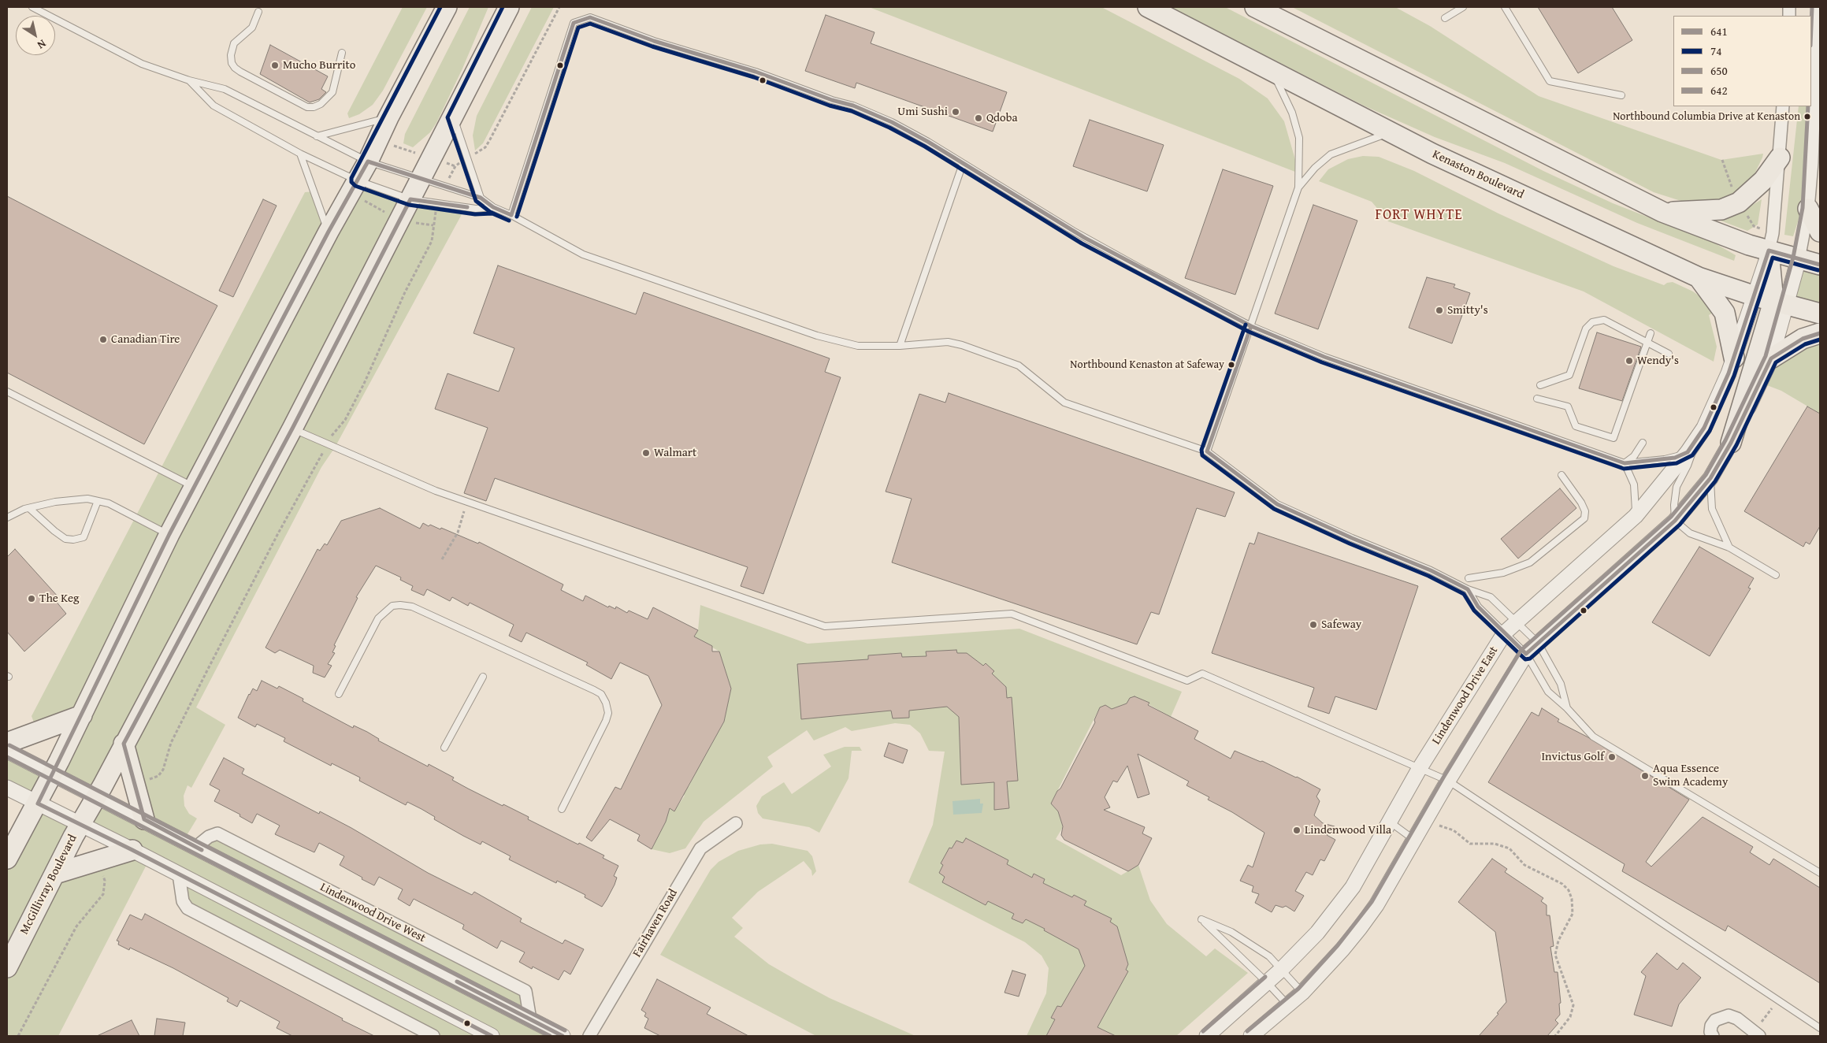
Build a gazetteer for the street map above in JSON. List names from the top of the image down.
{
  "streets": {
    "main road": ["Kenaston Boulevard", "McGillivray Boulevard"],
    "street": ["Lindenwood Drive East", "Lindenwood Drive West", "Fairhaven Road"]
  },
  "crossings": [
    ["Kenaston Boulevard", "Lindenwood Drive East"],
    ["McGillivray Boulevard", "Lindenwood Drive West"]
  ],
  "districts": ["FORT WHYTE"],
  "places": [
    "Mucho Burrito",
    "Umi Sushi",
    "Northbound Columbia Drive at Kenaston",
    "Qdoba",
    "Smitty's",
    "Canadian Tire",
    "Wendy's",
    "Northbound Kenaston at Safeway",
    "Walmart",
    "The Keg",
    "Safeway",
    "Invictus Golf",
    "Aqua Essence Swim Academy",
    "Lindenwood Villa"
  ],
  "lines": [
    "transit line 74",
    "transit line 650",
    "transit line 641",
    "transit line 642"
  ],
  "legend": [
    "641",
    "74",
    "650",
    "642"
  ],
  "north": "bottom right"
}
